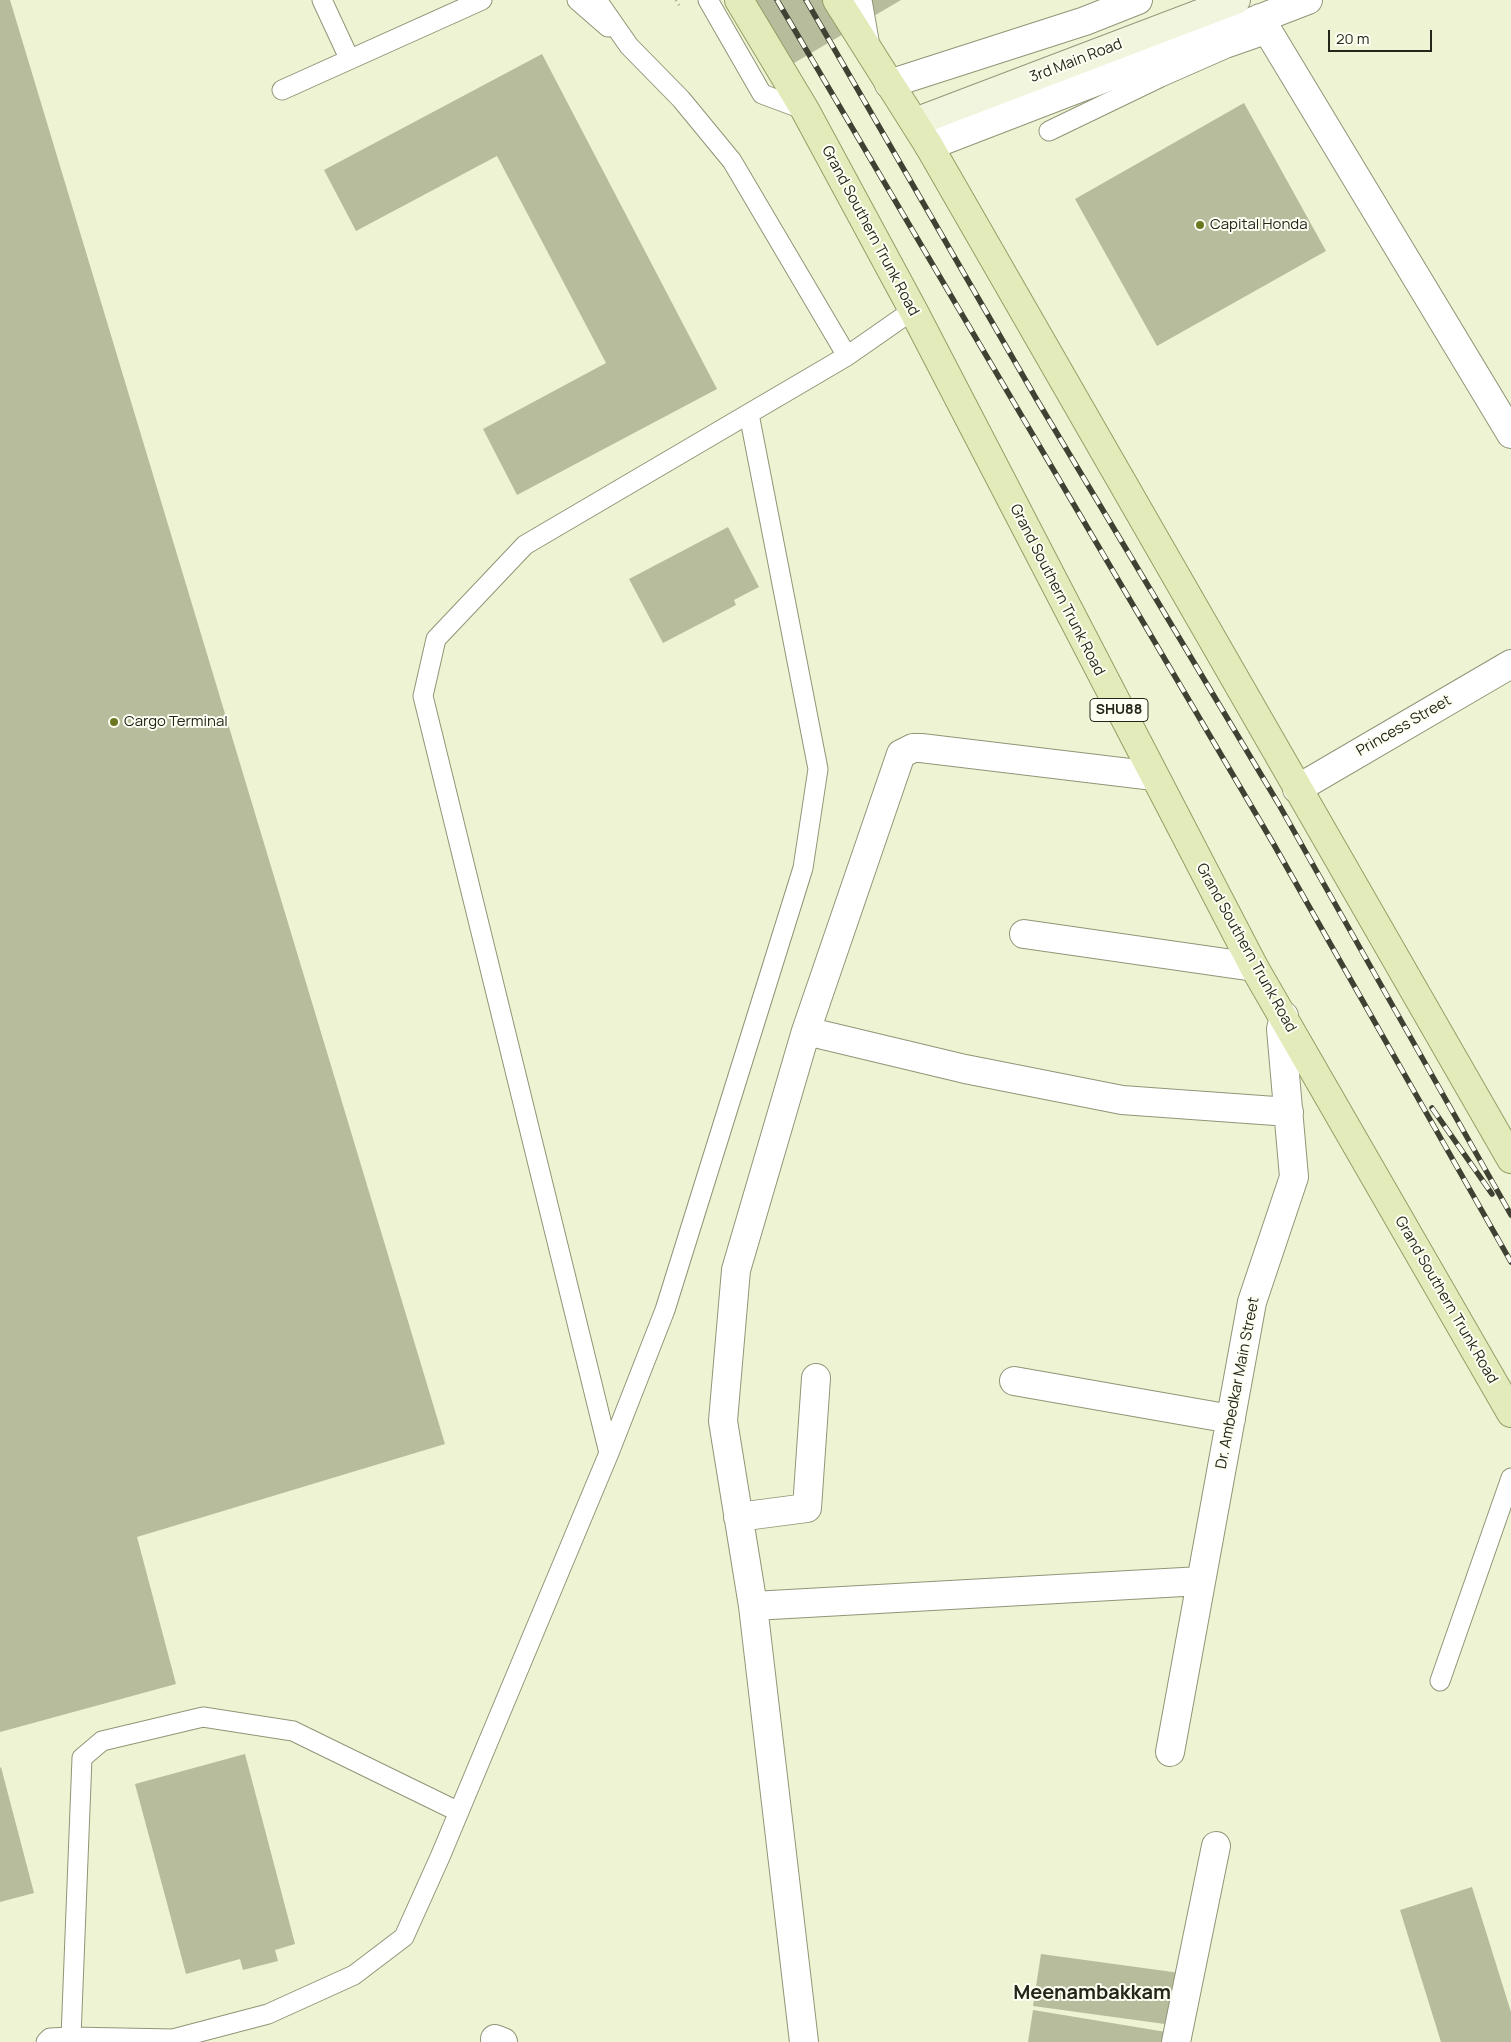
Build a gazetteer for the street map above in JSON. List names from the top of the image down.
{
  "streets": {
    "main road": ["Grand Southern Trunk Road", "SHU88"],
    "street": ["3rd Main Road", "Princess Street", "Dr. Ambedkar Main Street"]
  },
  "crossings": [
    ["Grand Southern Trunk Road", "Dr. Ambedkar Main Street"]
  ],
  "districts": ["Meenambakkam"],
  "places": ["Capital Honda", "Cargo Terminal"],
  "scale_bar": "20 m"
}
